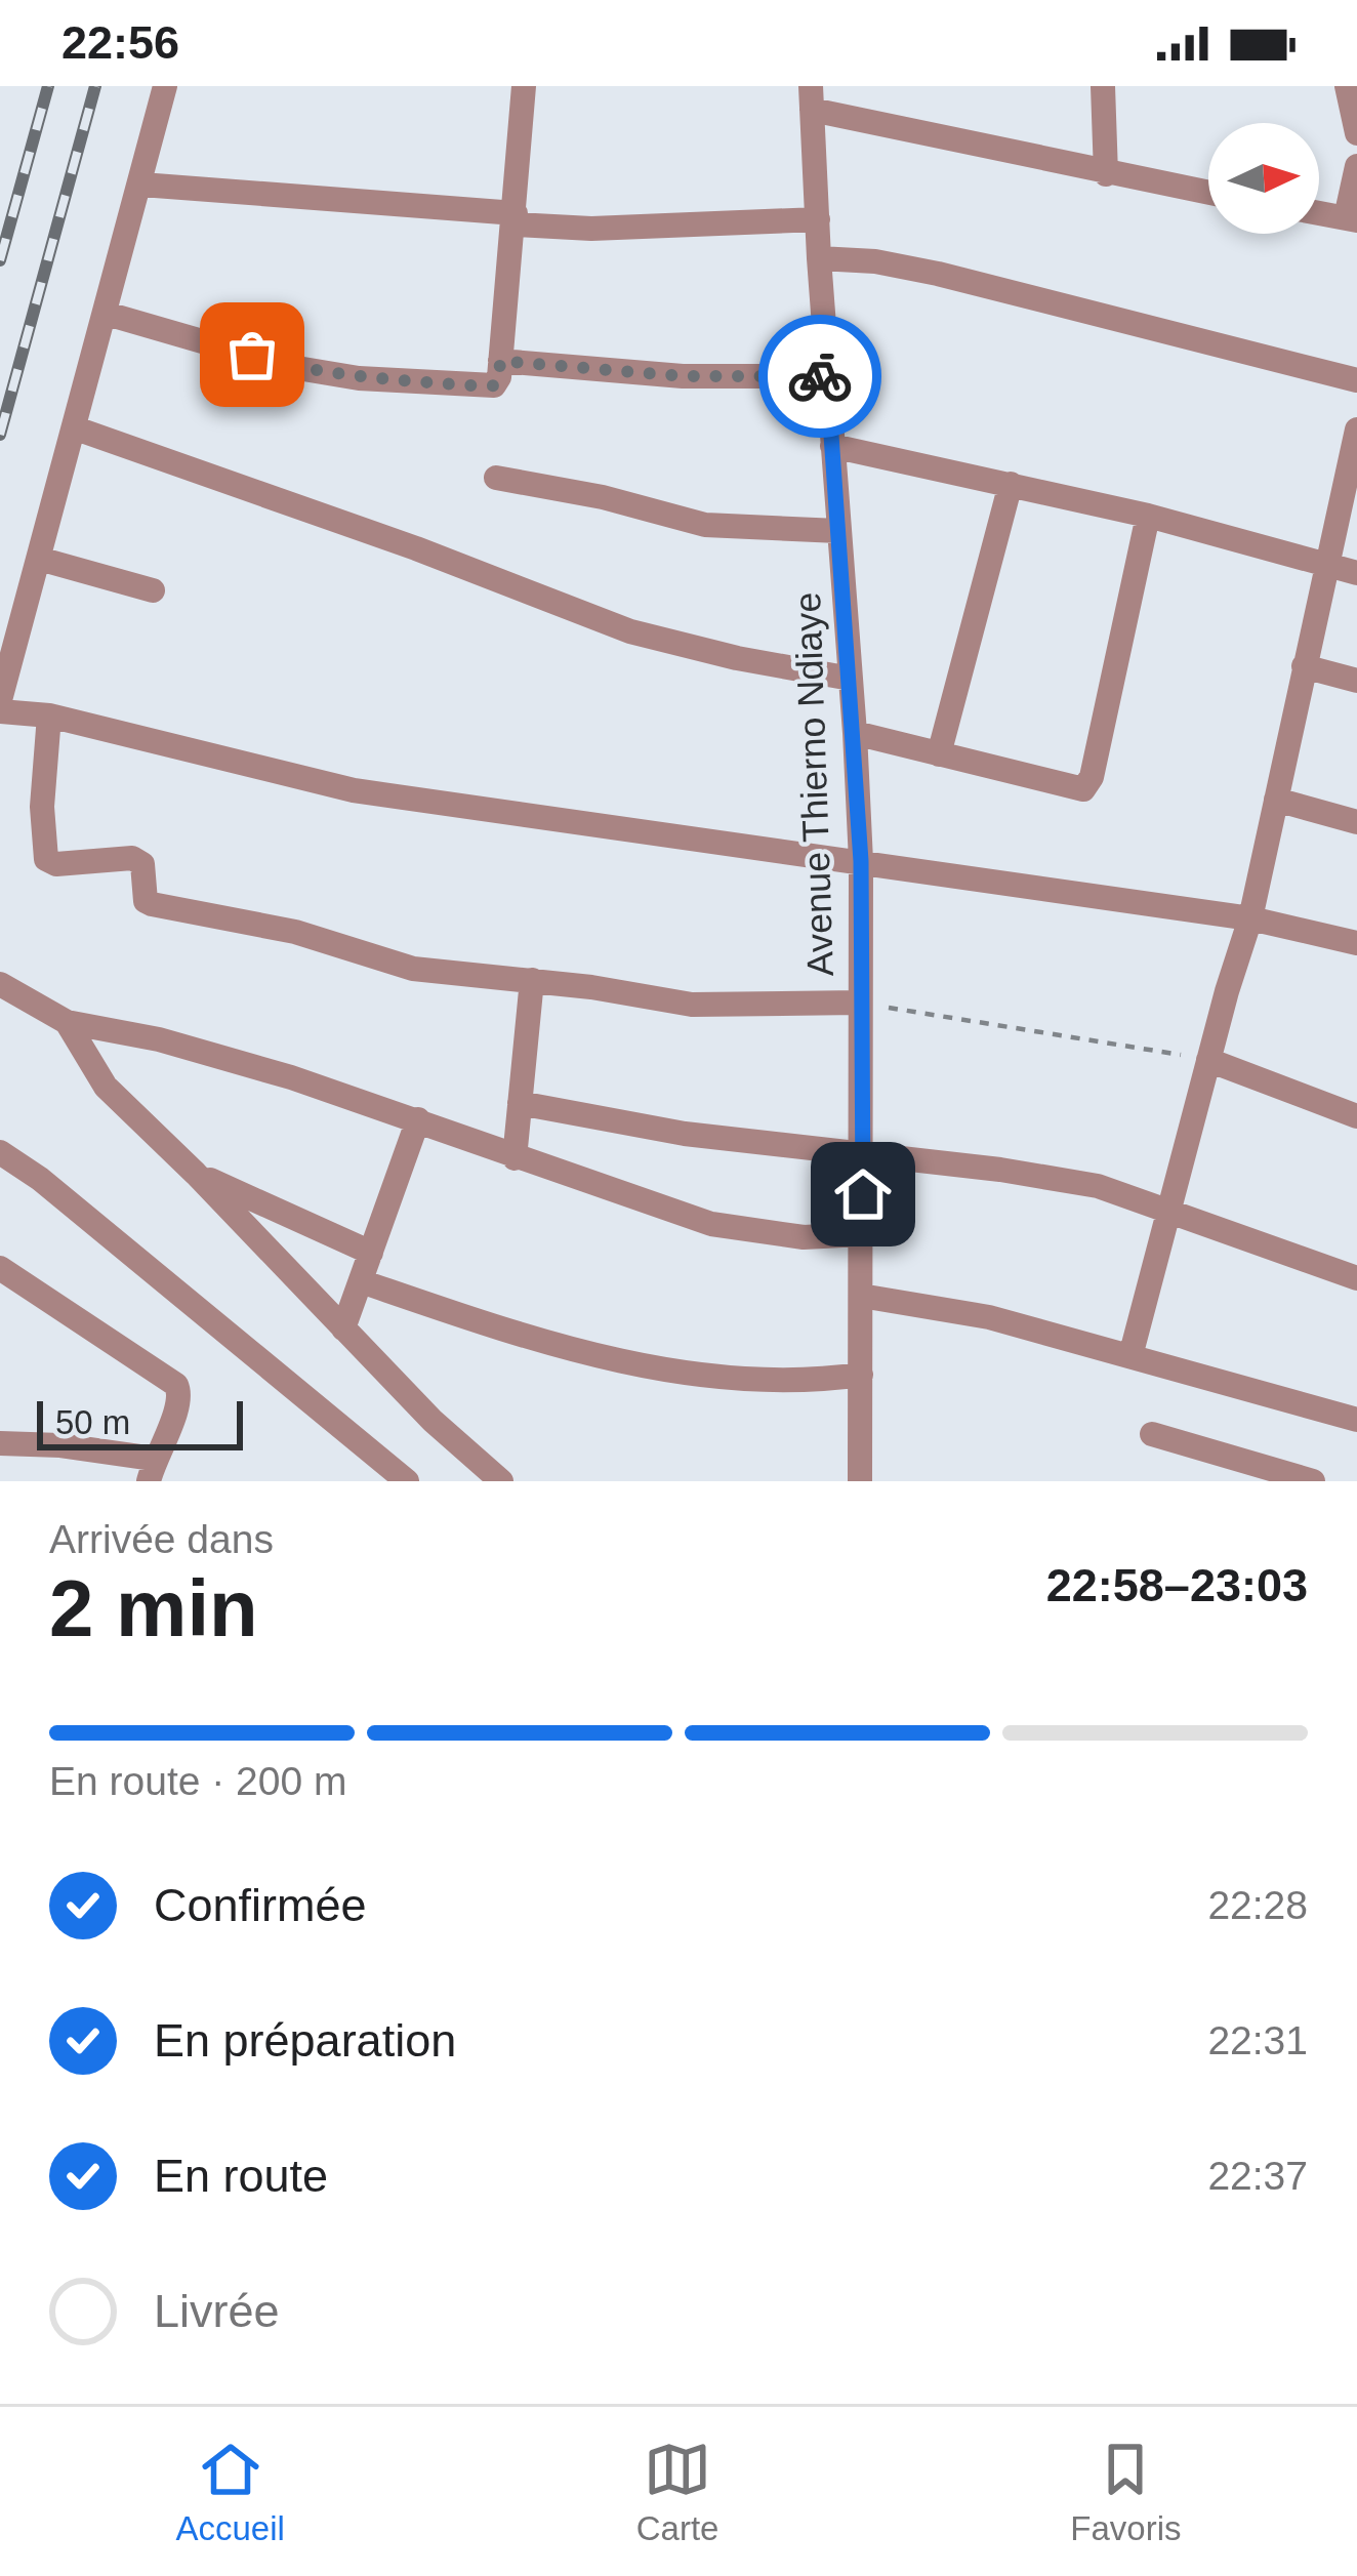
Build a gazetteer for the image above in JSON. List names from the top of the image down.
{
  "streets": {
    "street": ["Avenue Thierno Ndiaye"]
  },
  "scale_bar": "50 m",
  "north": "right",
  "page": {
    "status": "22:56",
    "scale": "50 m",
    "heading": ["2 min", "Arrivée dans", "22:58–23:03"],
    "bar": "En route · 200 m",
    "list": [
      ["Confirmée", "22:28"],
      ["En préparation", "22:31"],
      ["En route", "22:37"],
      "Livrée"
    ],
    "tabs": ["Accueil", "Carte", "Favoris"]
  }
}
